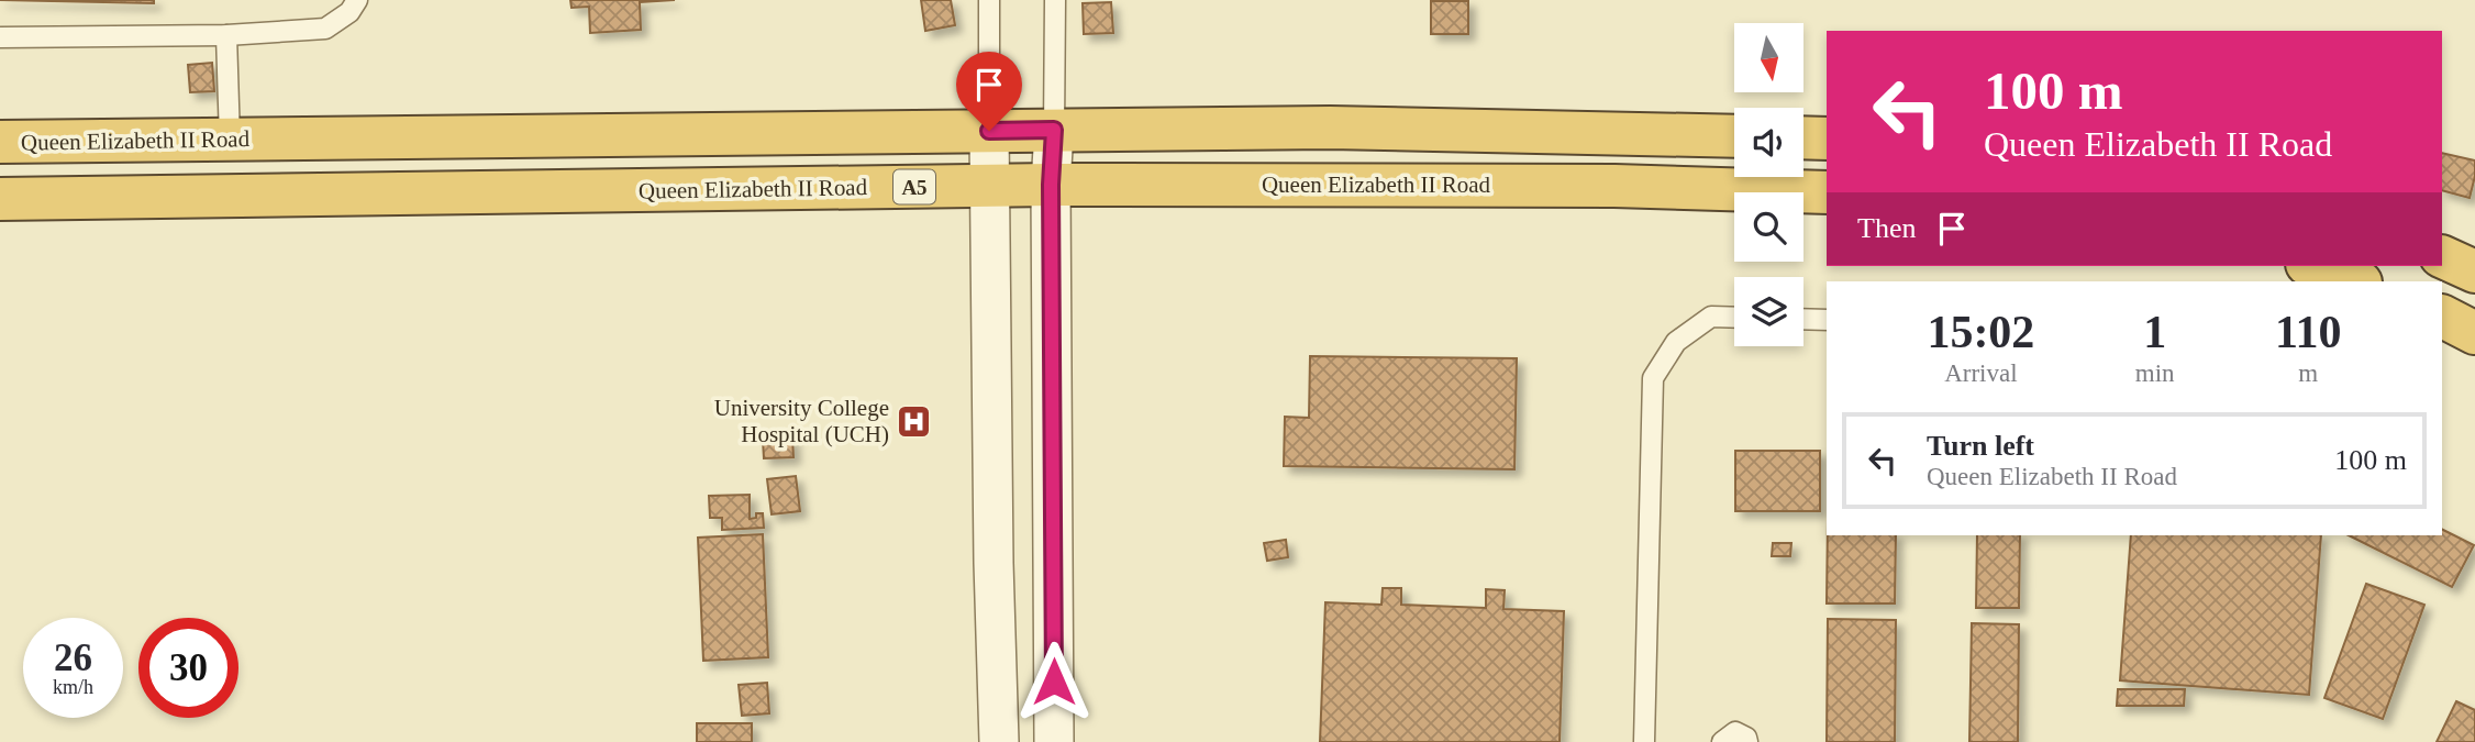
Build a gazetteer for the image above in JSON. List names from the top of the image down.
{
  "streets": {
    "highway": ["Queen Elizabeth II Road", "A5"]
  },
  "places": {
    "hospital": ["University College Hospital (UCH)"]
  },
  "north": "bottom",
  "page": {
    "turn": ["100 m", "Queen Elizabeth II Road"],
    "then": "Then",
    "eta": [
      "15:02",
      "Arrival",
      "1",
      "min",
      "110",
      "m"
    ],
    "list": [
      {
        "name": "Turn left",
        "note": "Queen Elizabeth II Road",
        "value": "100 m"
      }
    ],
    "speed": "26 km/h",
    "limit": "30"
  }
}
